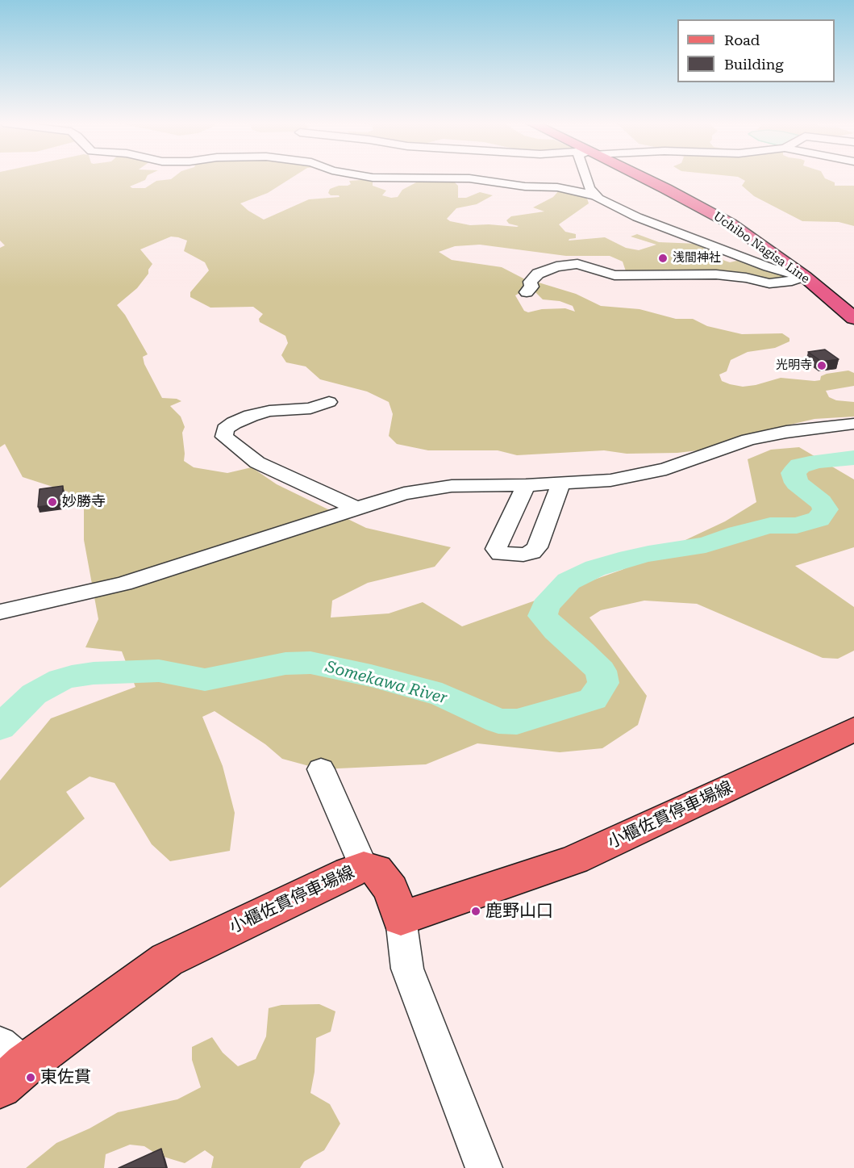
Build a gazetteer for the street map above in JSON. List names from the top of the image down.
{
  "streets": {
    "highway": ["Uchibo Nagisa Line"],
    "main road": ["小櫃佐貫停車場線"]
  },
  "water": ["Somekawa River"],
  "places": [
    "浅間神社",
    "光明寺",
    "妙勝寺",
    "鹿野山口",
    "東佐貫"
  ],
  "legend": ["Road", "Building"]
}
